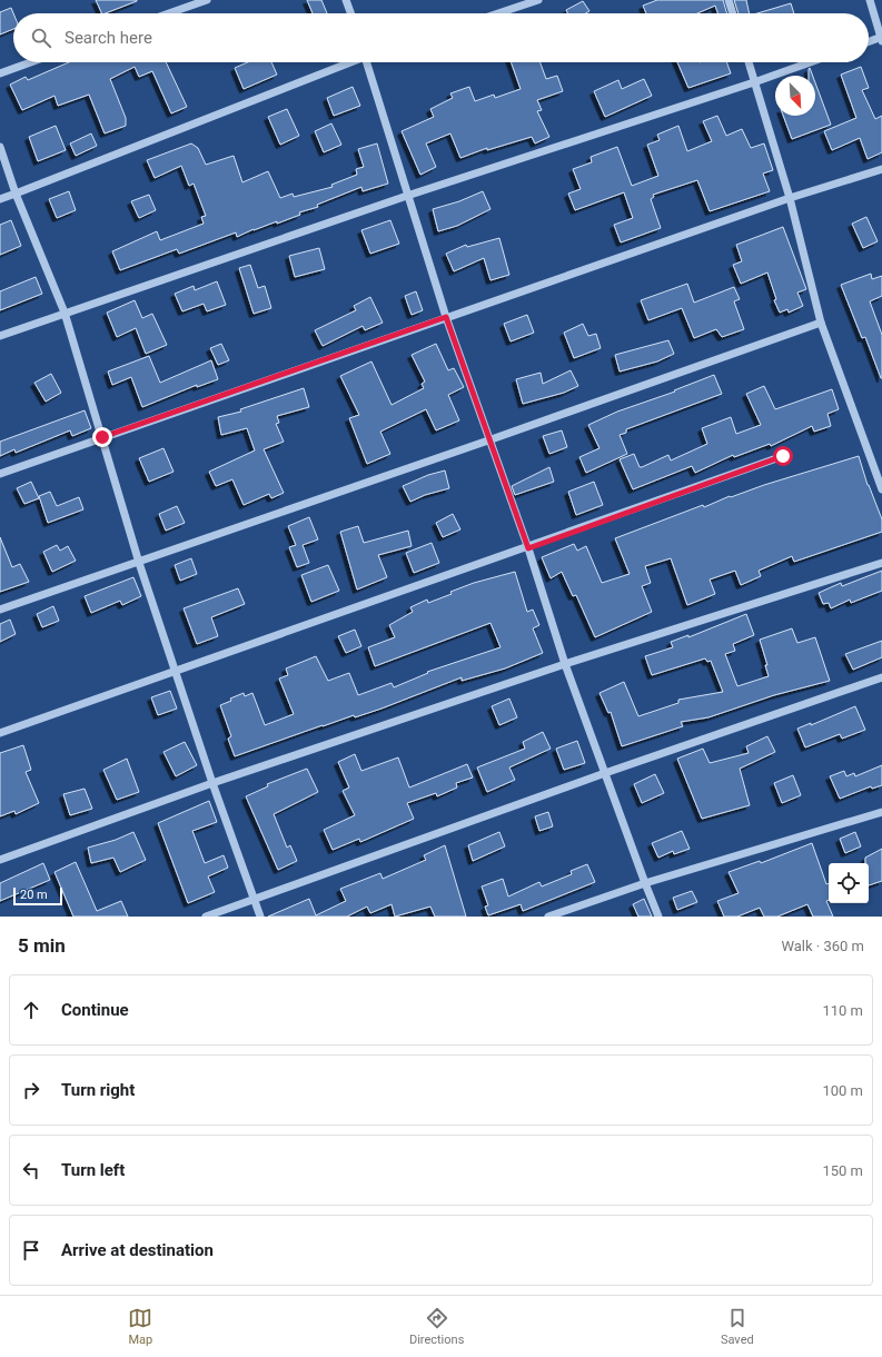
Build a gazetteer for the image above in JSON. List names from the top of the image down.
{
  "scale_bar": "20 m",
  "north": "bottom right",
  "page": {
    "search": "Search here",
    "scale": "20 m",
    "heading": ["5 min", "Walk · 360 m"],
    "list": [
      ["Continue", "110 m"],
      ["Turn right", "100 m"],
      ["Turn left", "150 m"],
      "Arrive at destination"
    ],
    "nav": ["Map", "Directions", "Saved"]
  }
}
